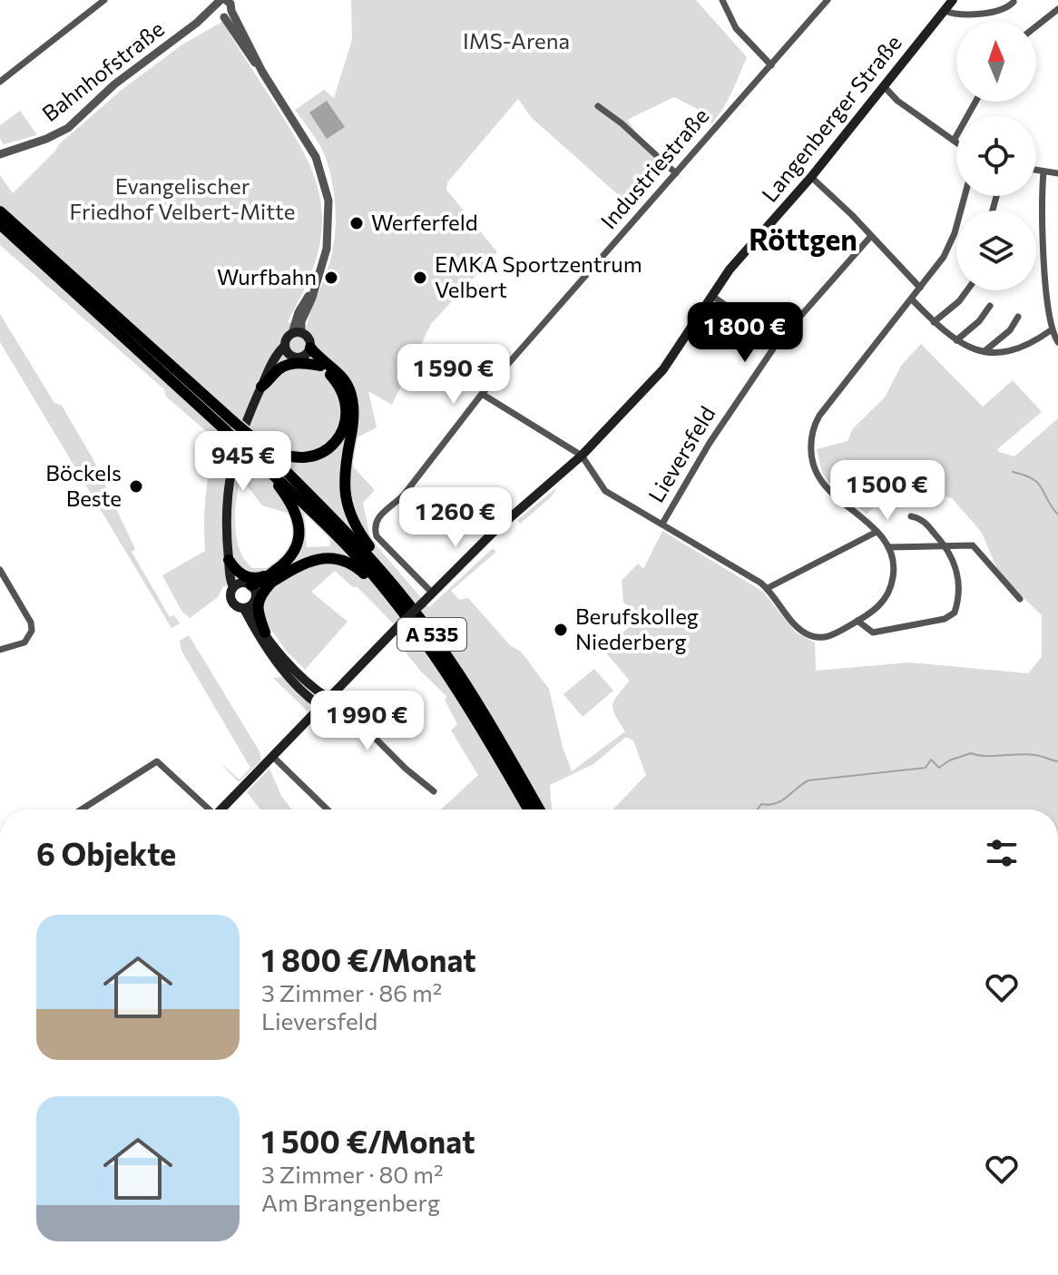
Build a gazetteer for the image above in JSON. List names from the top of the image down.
{
  "streets": {
    "highway": ["A 535"],
    "main road": ["Langenberger Straße"],
    "street": ["Bahnhofstraße", "Industriestraße", "Lieversfeld"]
  },
  "crossings": [
    ["Langenberger Straße", "Industriestraße"]
  ],
  "districts": ["Röttgen"],
  "parks": ["IMS-Arena", "Evangelischer Friedhof Velbert-Mitte"],
  "places": [
    "Werferfeld",
    "Wurfbahn",
    "EMKA Sportzentrum Velbert",
    "Böckels Beste",
    "Berufskolleg Niederberg"
  ],
  "north": "top",
  "page": {
    "price": [
      "1 800 €",
      "1 590 €",
      "945 €",
      "1 500 €",
      "1 260 €",
      "1 990 €"
    ],
    "heading": "6 Objekte",
    "list": [
      {
        "name": "1 800 €/Monat",
        "note": "3 Zimmer · 86 m² · Lieversfeld"
      },
      {
        "name": "1 500 €/Monat",
        "note": "3 Zimmer · 80 m² · Am Brangenberg"
      }
    ]
  }
}
